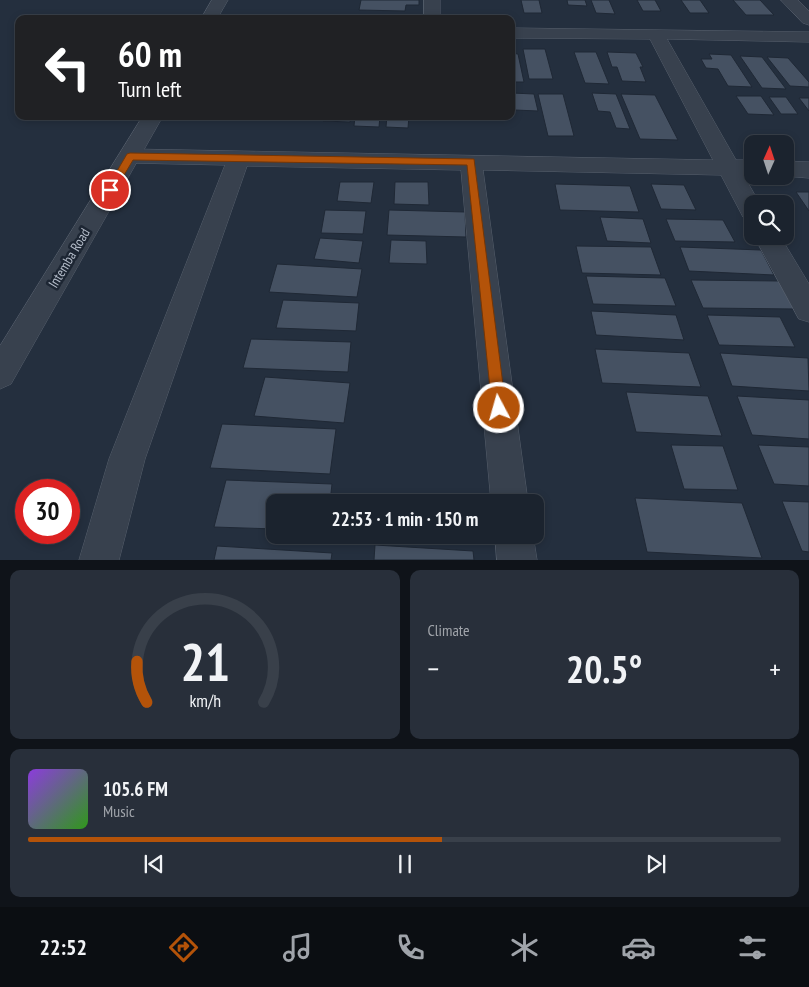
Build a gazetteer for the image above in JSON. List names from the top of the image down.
{
  "streets": {
    "street": ["Intemba Road"]
  },
  "north": "top",
  "page": {
    "turn": ["60 m", "Turn left"],
    "limit": "30",
    "trip": "22:53 · 1 min · 150 m",
    "tile": "Climate",
    "heat": ["−", "20.5°", "+"],
    "song": ["105.6 FM", "Music"],
    "tabs": "22:52",
    "gauge": ["21", "km/h"]
  }
}
